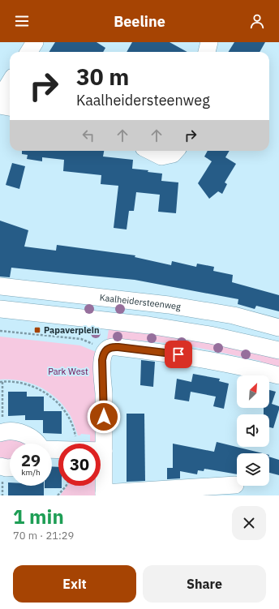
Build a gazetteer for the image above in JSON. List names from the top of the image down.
{
  "streets": {
    "street": ["Kaalheidersteenweg"]
  },
  "parks": ["Park West"],
  "places": {
    "transit": ["Papaverplein"]
  },
  "north": "top right",
  "page": {
    "header": "Beeline",
    "turn": ["30 m", "Kaalheidersteenweg"],
    "speed": "29 km/h",
    "limit": "30",
    "heading": ["1 min", "70 m · 21:29"],
    "buttons": ["Exit", "Share"]
  }
}
